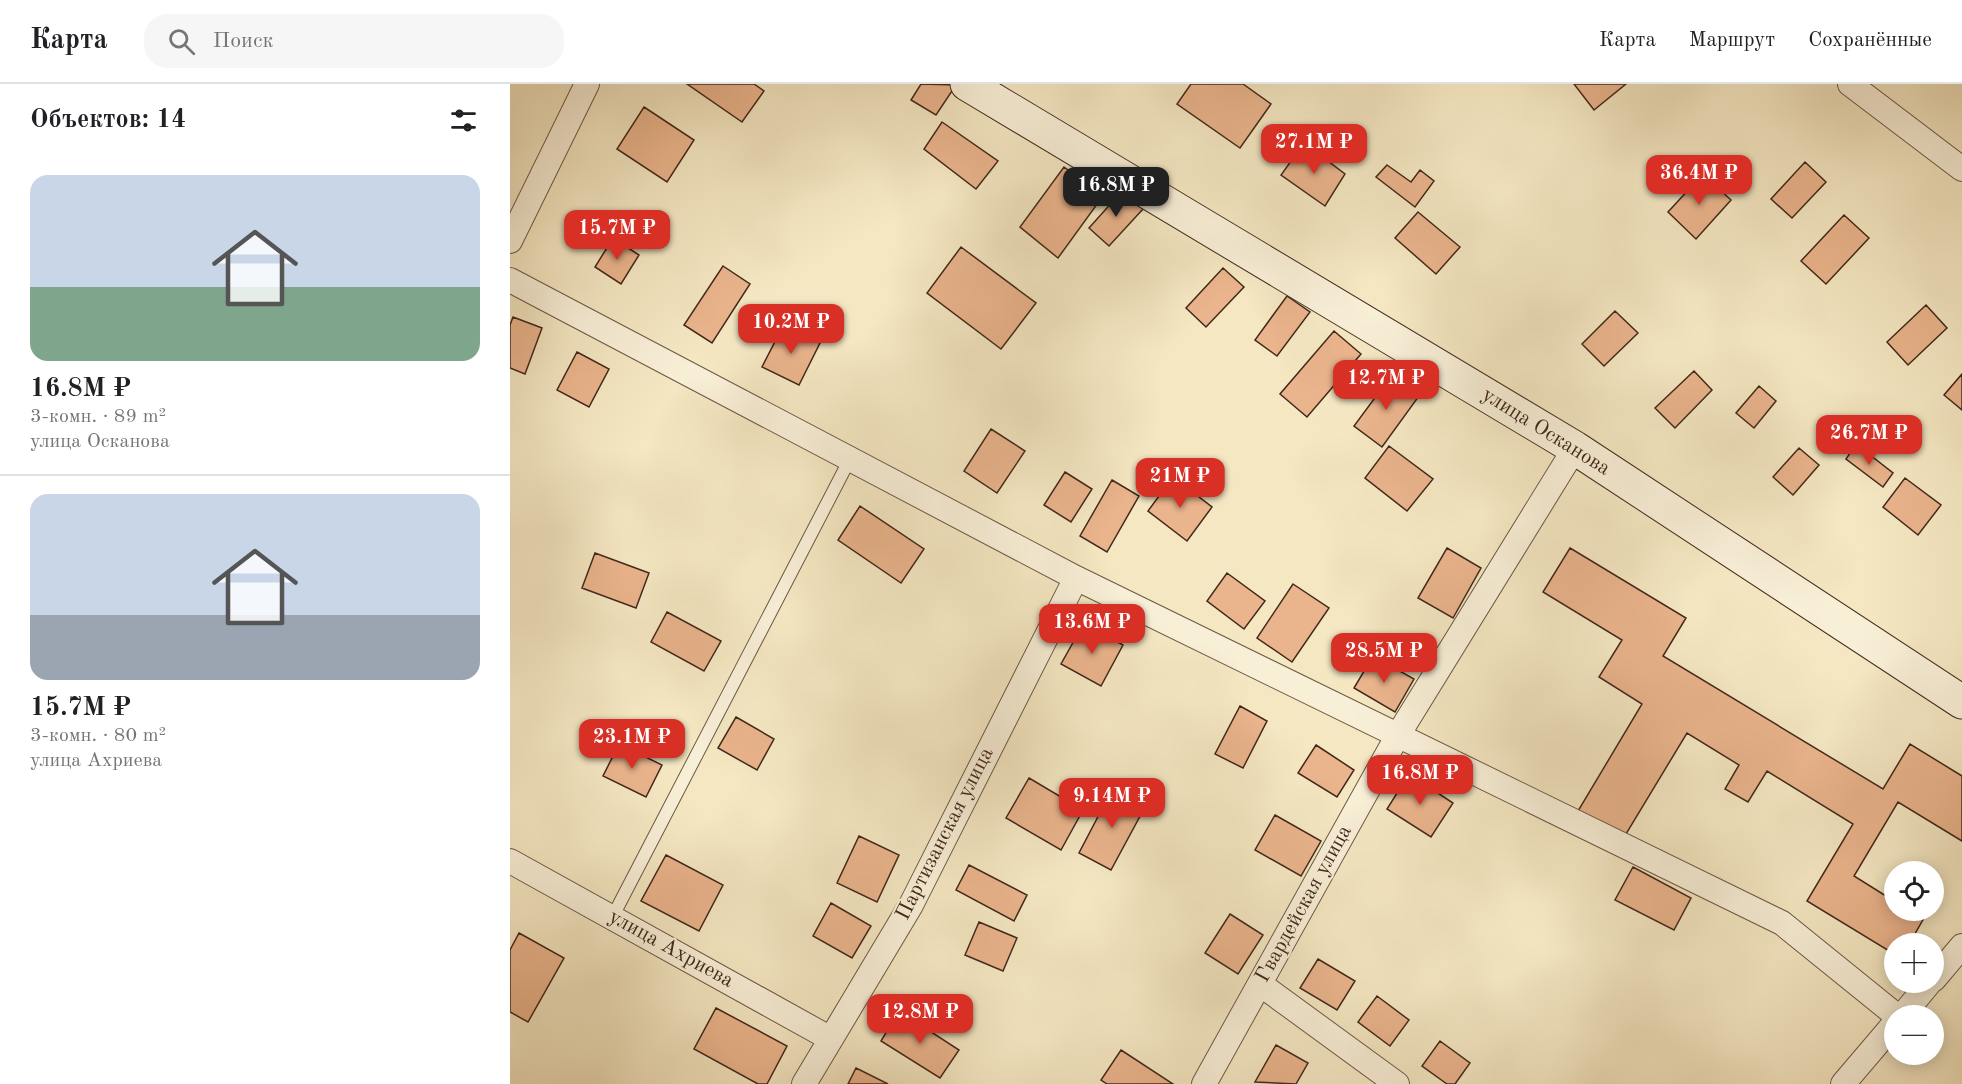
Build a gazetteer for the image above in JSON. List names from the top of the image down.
{
  "streets": {
    "main road": ["улица Осканова"],
    "street": ["Партизанская улица", "Гвардейская улица", "улица Ахриева"]
  },
  "crossings": [
    ["улица Осканова", "Гвардейская улица"],
    ["Партизанская улица", "улица Ахриева"]
  ],
  "page": {
    "header": "Карта",
    "search": "Поиск",
    "nav": ["Карта", "Маршрут", "Сохранённые"],
    "heading": "Объектов: 14",
    "price": [
      "27.1M ₽",
      "36.4M ₽",
      "16.8M ₽",
      "15.7M ₽",
      "10.2M ₽",
      "12.7M ₽",
      "26.7M ₽",
      "21M ₽",
      "13.6M ₽",
      "28.5M ₽",
      "23.1M ₽",
      "16.8M ₽",
      "9.14M ₽",
      "12.8M ₽"
    ],
    "list": [
      {
        "name": "16.8M ₽",
        "note": "3-комн. · 89 m² · улица Осканова"
      },
      {
        "name": "15.7M ₽",
        "note": "3-комн. · 80 m² · улица Ахриева"
      }
    ],
    "map_buttons": ["+", "−"]
  }
}
